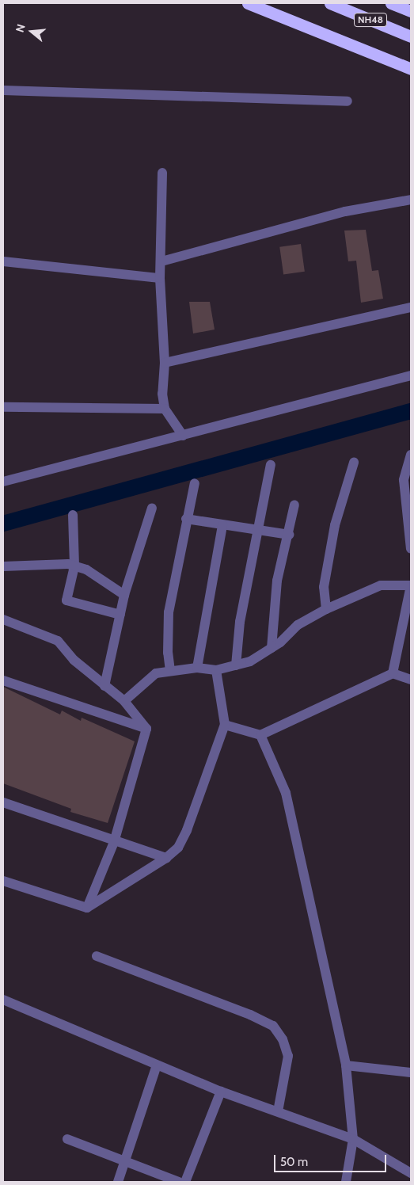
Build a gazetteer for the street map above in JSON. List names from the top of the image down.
{
  "streets": {
    "highway": ["NH48"]
  },
  "scale_bar": "50 m",
  "north": "left"
}
